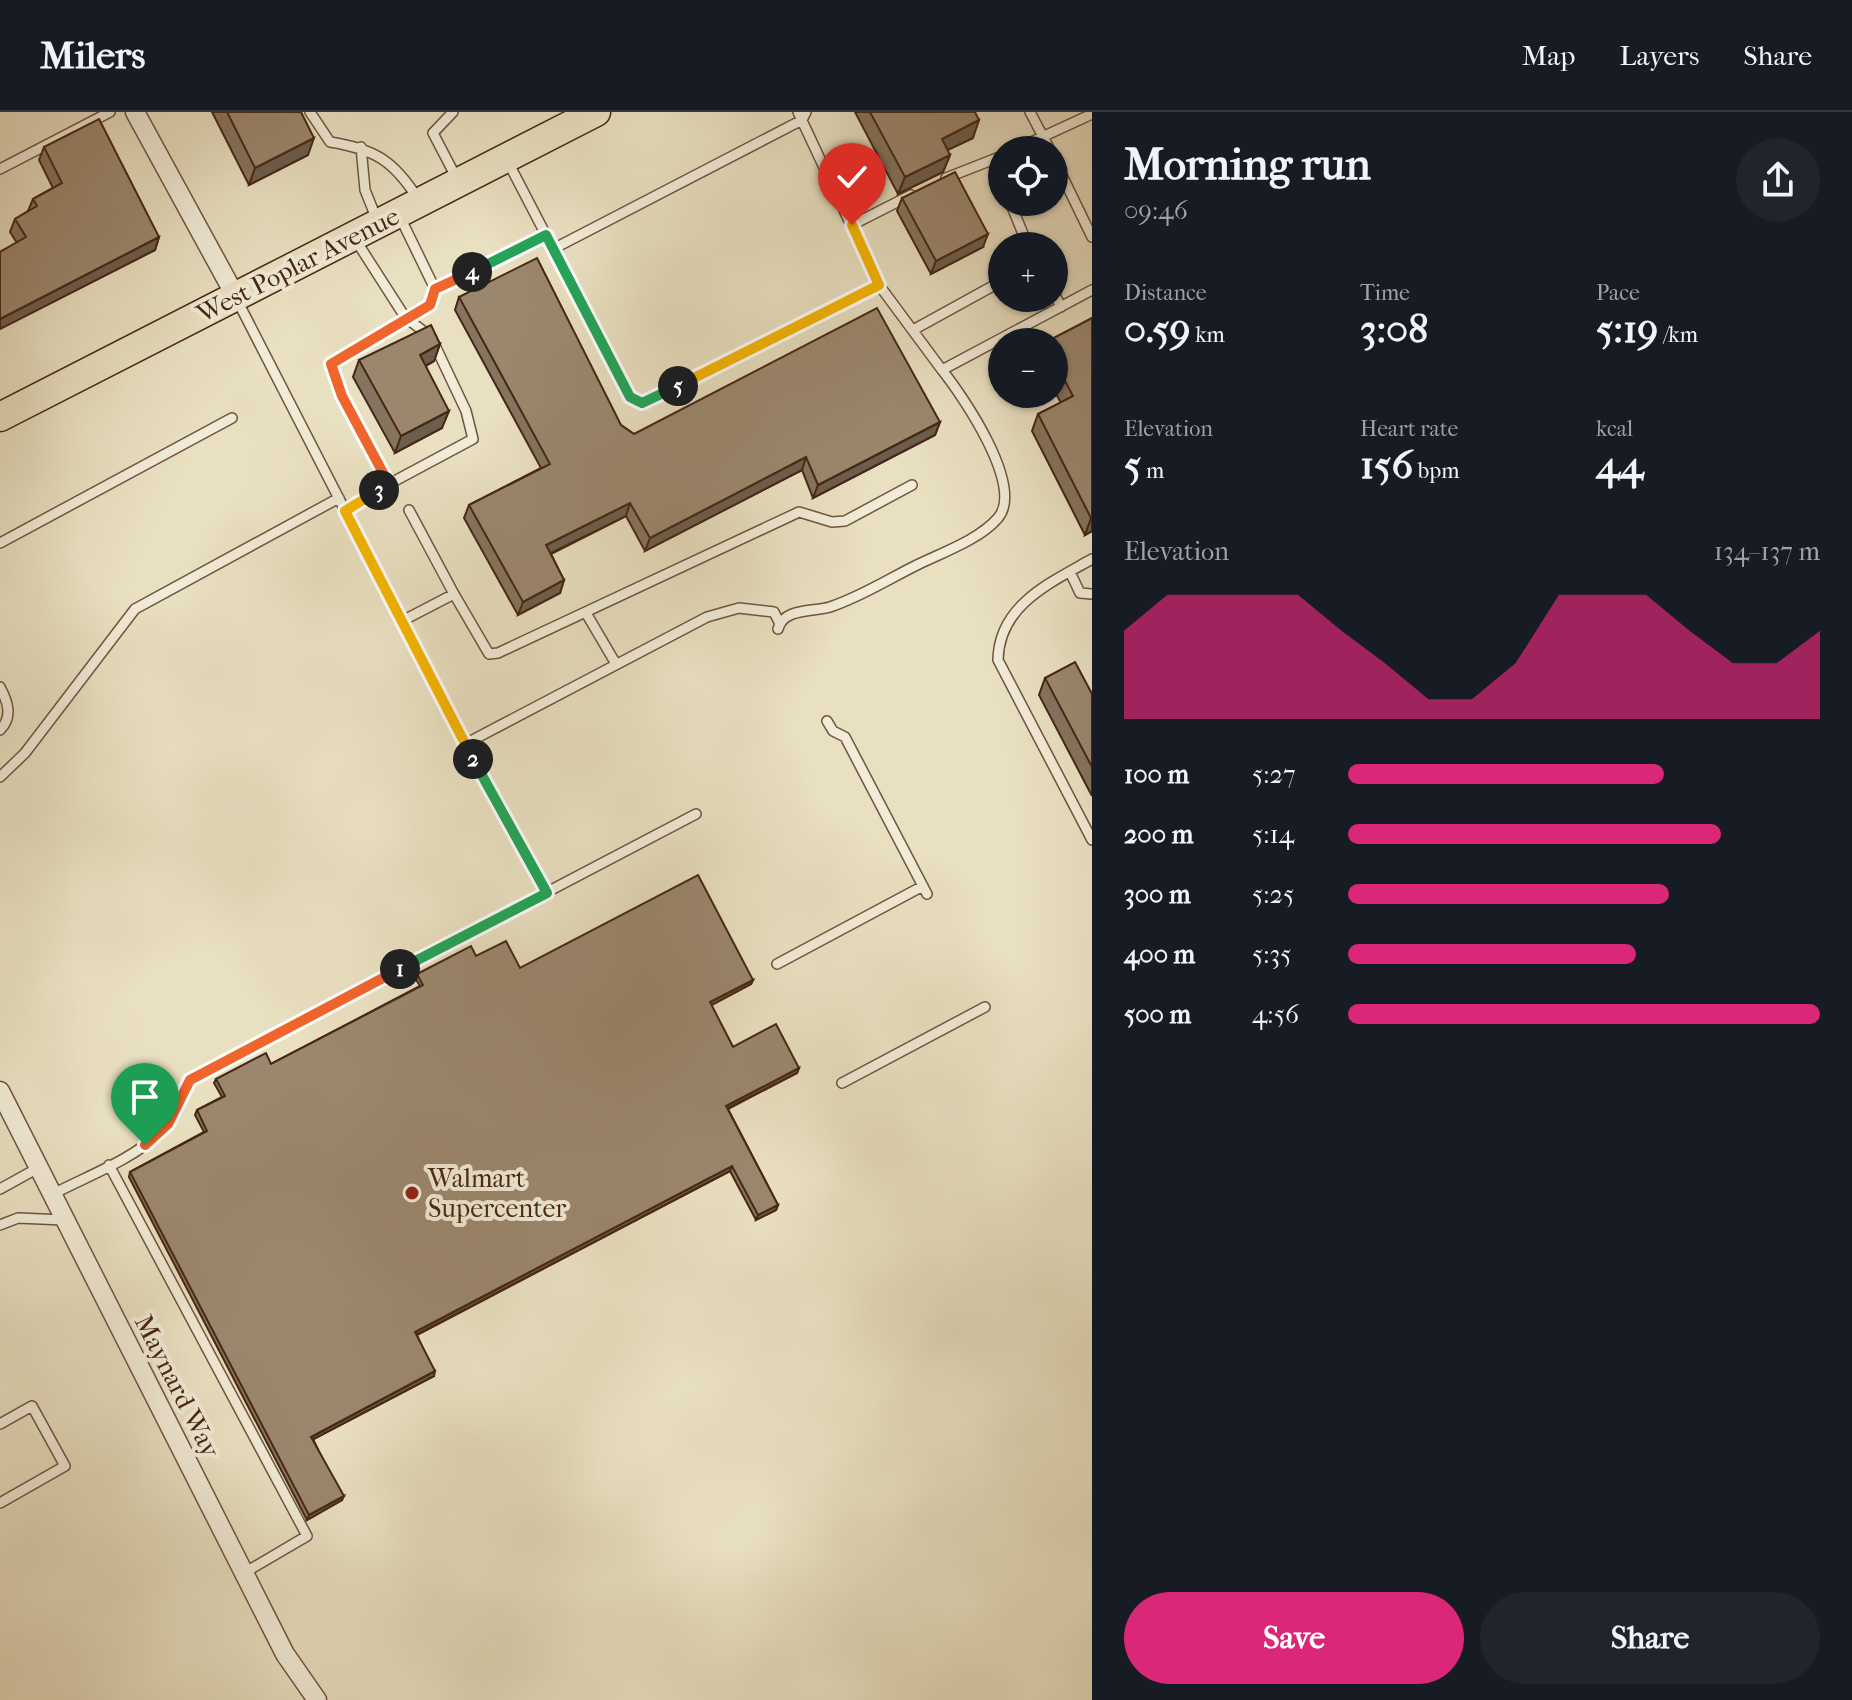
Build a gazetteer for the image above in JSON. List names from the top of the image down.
{
  "streets": {
    "main road": ["West Poplar Avenue"],
    "street": ["Maynard Way"]
  },
  "places": ["Walmart Supercenter"],
  "page": {
    "header": "Milers",
    "nav": ["Map", "Layers", "Share"],
    "heading": ["Morning run", "09:46"],
    "map_buttons": ["+", "−"],
    "stats": [
      ["Distance", "0.59 km"],
      ["Time", "3:08"],
      ["Pace", "5:19 /km"],
      ["Elevation", "5 m"],
      ["Heart rate", "156 bpm"],
      ["kcal", "44"]
    ],
    "pins": [
      "4",
      "5",
      "3",
      "2",
      "1"
    ],
    "chart": ["Elevation", "134–137 m"],
    "list": [
      {
        "name": "100 m",
        "note": "5:27"
      },
      {
        "name": "200 m",
        "note": "5:14"
      },
      {
        "name": "300 m",
        "note": "5:25"
      },
      {
        "name": "400 m",
        "note": "5:35"
      },
      {
        "name": "500 m",
        "note": "4:56"
      }
    ],
    "buttons": ["Save", "Share"]
  }
}
